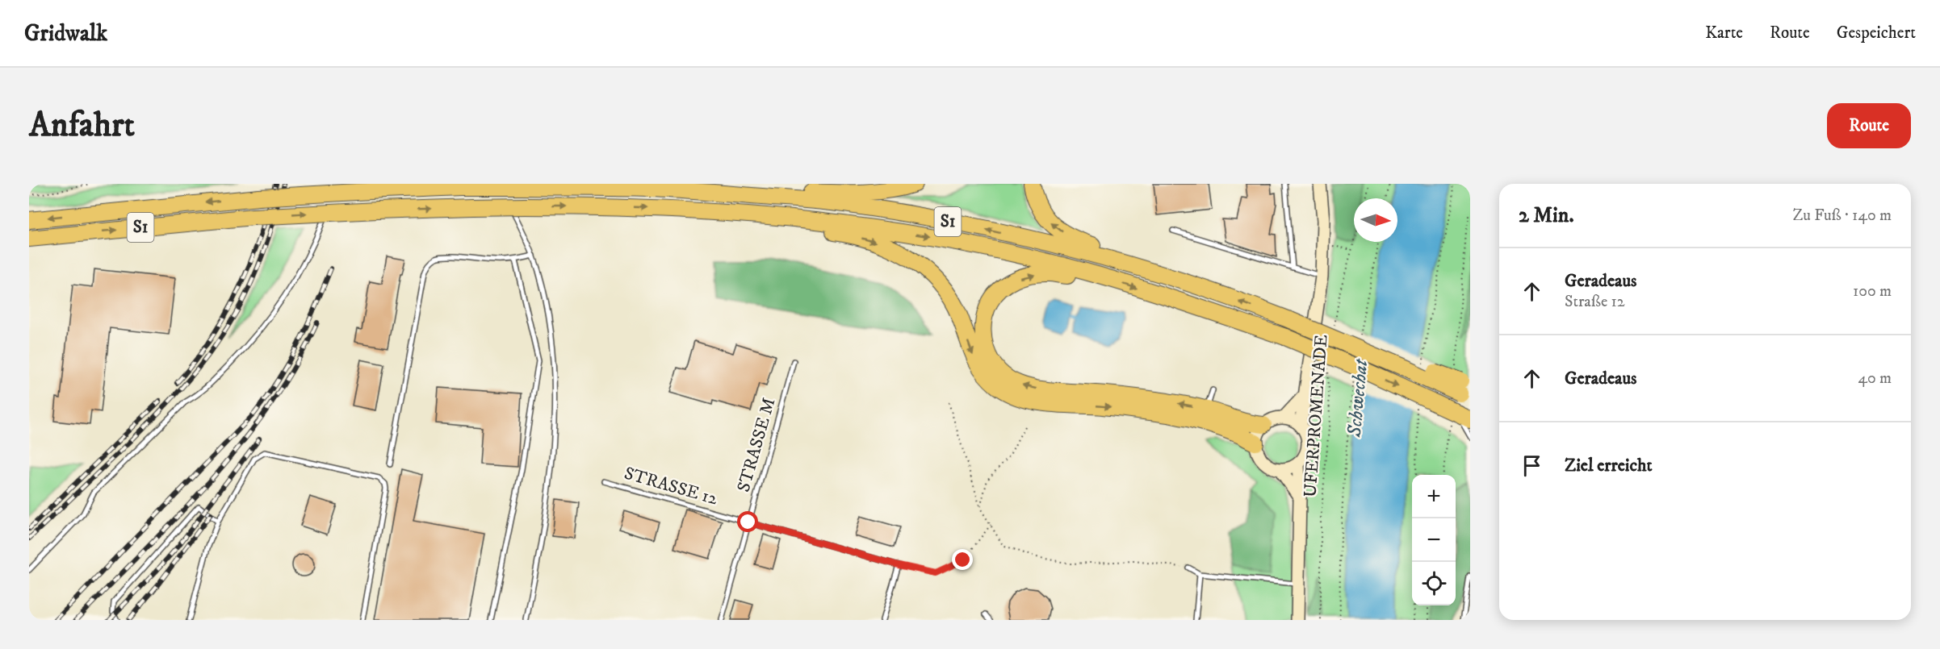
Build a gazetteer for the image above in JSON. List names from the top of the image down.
{
  "streets": {
    "highway": ["S1"],
    "lane": ["STRASSE M", "STRASSE 12"],
    "path": ["UFERPROMENADE"]
  },
  "crossings": [
    ["STRASSE M", "STRASSE 12"]
  ],
  "water": ["Schwechat"],
  "north": "right",
  "page": {
    "header": "Gridwalk",
    "nav": ["Karte", "Route", "Gespeichert"],
    "buttons": "Route",
    "title": "Anfahrt",
    "heading": ["2 Min.", "Zu Fuß · 140 m"],
    "list": [
      ["Geradeaus", "Straße 12", "100 m"],
      ["Geradeaus", "40 m"],
      "Ziel erreicht"
    ],
    "map_buttons": ["+", "−"]
  }
}
